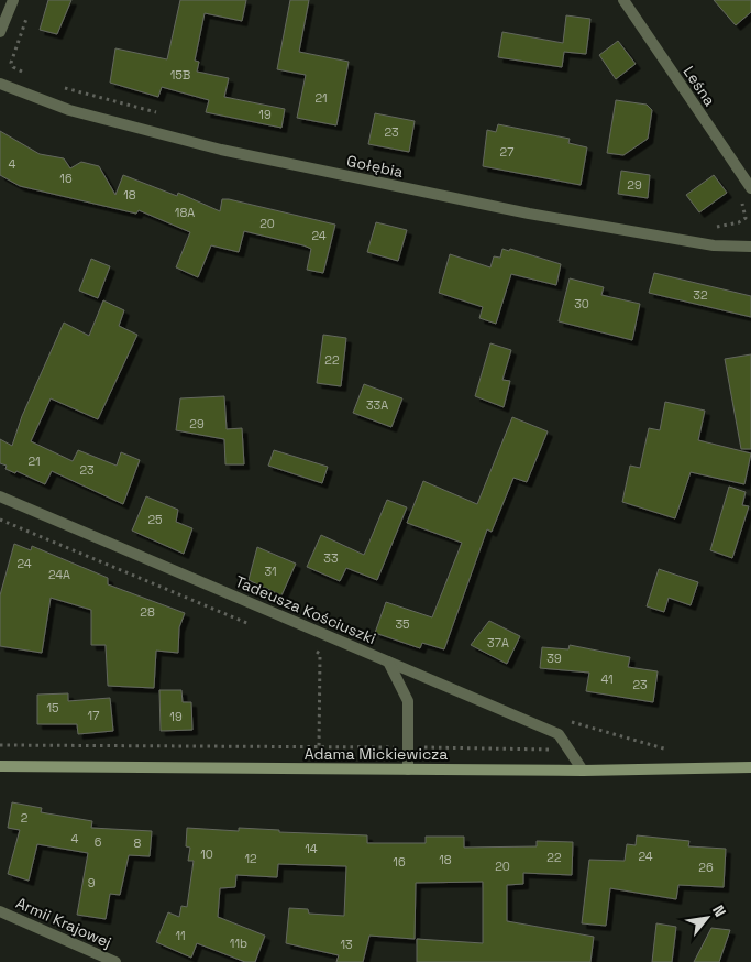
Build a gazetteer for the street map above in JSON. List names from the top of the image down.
{
  "streets": {
    "main road": ["Adama Mickiewicza"],
    "street": [
      "Leśna",
      "Gołębia",
      "Tadeusza Kościuszki",
      "Armii Krajowej"
    ]
  },
  "house_numbers": [
    "15B",
    "21",
    "19",
    "23",
    "27",
    "4",
    "16",
    "29",
    "18",
    "18A",
    "20",
    "24",
    "32",
    "30",
    "22",
    "33A",
    "29",
    "21",
    "23",
    "25",
    "33",
    "24",
    "31",
    "24A",
    "28",
    "35",
    "37A",
    "39",
    "41",
    "23",
    "15",
    "17",
    "19",
    "2",
    "4",
    "6",
    "8",
    "14",
    "10",
    "24",
    "22",
    "12",
    "18",
    "16",
    "20",
    "26",
    "9",
    "11",
    "11b",
    "13"
  ],
  "north": "top right"
}
